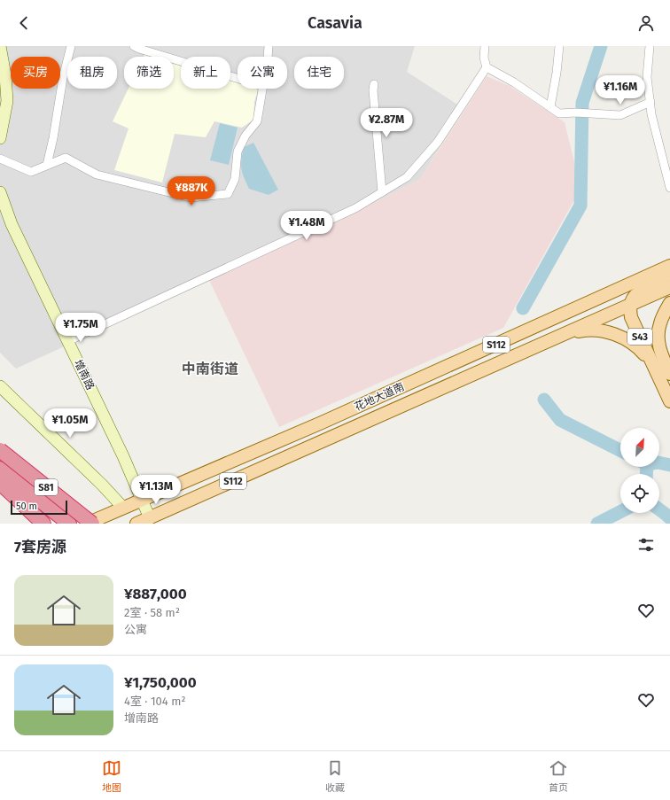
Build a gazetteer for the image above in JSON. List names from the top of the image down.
{
  "streets": {
    "highway": ["S81"],
    "main road": ["S43", "S112", "花地大道南"],
    "street": ["增南路"]
  },
  "crossings": [
    ["S43", "花地大道南"],
    ["增南路", "花地大道南"]
  ],
  "districts": ["中南街道"],
  "scale_bar": "50 m",
  "north": "top right",
  "page": {
    "header": "Casavia",
    "chip": [
      "买房",
      "租房",
      "筛选",
      "新上",
      "公寓",
      "住宅"
    ],
    "price": [
      "¥1.16M",
      "¥2.87M",
      "¥887K",
      "¥1.48M",
      "¥1.75M",
      "¥1.05M",
      "¥1.13M"
    ],
    "scale": "50 m",
    "heading": "7套房源",
    "list": [
      {
        "name": "¥887,000",
        "note": "2室 · 58 m² · 公寓"
      },
      {
        "name": "¥1,750,000",
        "note": "4室 · 104 m² · 增南路"
      }
    ],
    "tabs": ["地图", "收藏", "首页"]
  }
}
